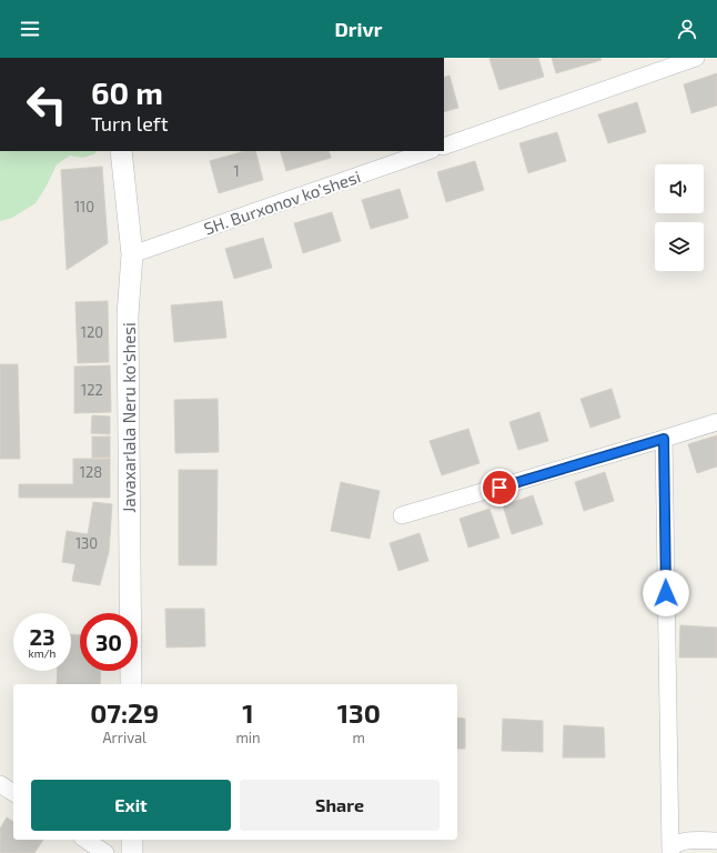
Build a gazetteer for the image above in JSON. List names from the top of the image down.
{
  "streets": {
    "street": ["SH. Burxonov ko'shesi", "Javaxarlala Neru ko'shesi"]
  },
  "crossings": [
    ["SH. Burxonov ko'shesi", "Javaxarlala Neru ko'shesi"]
  ],
  "house_numbers": [
    "1",
    "110",
    "120",
    "122",
    "128",
    "130"
  ],
  "page": {
    "header": "Drivr",
    "turn": ["60 m", "Turn left"],
    "speed": "23 km/h",
    "limit": "30",
    "eta": [
      "07:29",
      "Arrival",
      "1",
      "min",
      "130",
      "m"
    ],
    "buttons": ["Exit", "Share"]
  }
}
